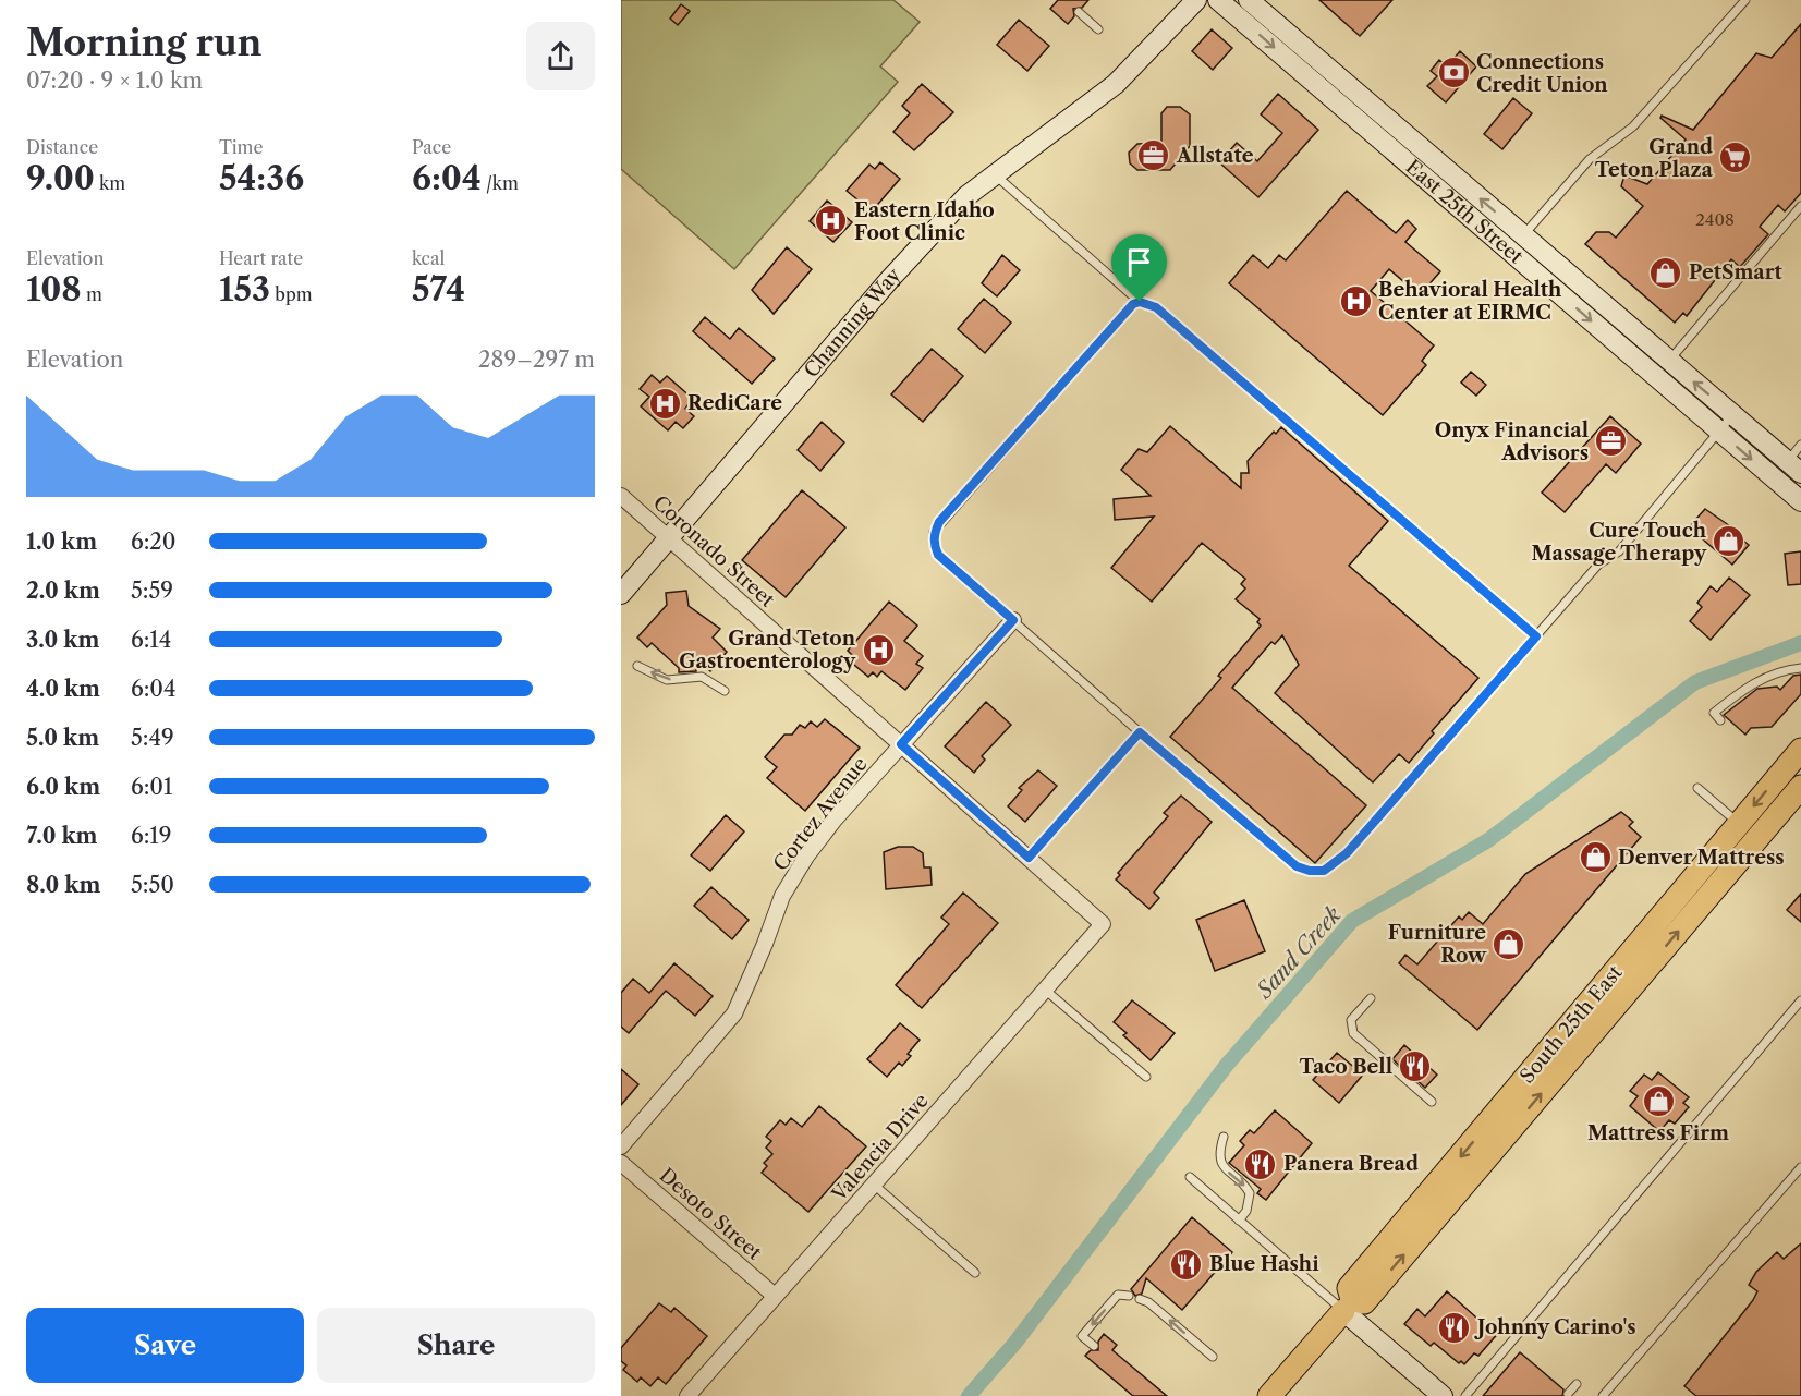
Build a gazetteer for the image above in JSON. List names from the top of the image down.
{
  "streets": {
    "main road": ["South 25th East"],
    "street": [
      "East 25th Street",
      "Channing Way",
      "Coronado Street",
      "Cortez Avenue",
      "Valencia Drive",
      "Desoto Street"
    ]
  },
  "crossings": [
    ["Channing Way", "Coronado Street"],
    ["Coronado Street", "Cortez Avenue"],
    ["Coronado Street", "Valencia Drive"],
    ["Valencia Drive", "Desoto Street"]
  ],
  "water": ["Sand Creek"],
  "places": {
    "bank": ["Connections Credit Union"],
    "office": ["Allstate", "Onyx Financial Advisors"],
    "supermarket": ["Grand Teton Plaza"],
    "hospital": [
      "Eastern Idaho Foot Clinic",
      "Behavioral Health Center at EIRMC",
      "RediCare",
      "Grand Teton Gastroenterology"
    ],
    "shop": [
      "PetSmart",
      "Cure Touch Massage Therapy",
      "Denver Mattress",
      "Furniture Row",
      "Mattress Firm"
    ],
    "restaurant": [
      "Taco Bell",
      "Panera Bread",
      "Blue Hashi",
      "Johnny Carino's"
    ]
  },
  "house_numbers": ["2408"],
  "page": {
    "heading": ["Morning run", "07:20 · 9 × 1.0 km"],
    "stats": [
      ["Distance", "9.00 km"],
      ["Time", "54:36"],
      ["Pace", "6:04 /km"],
      ["Elevation", "108 m"],
      ["Heart rate", "153 bpm"],
      ["kcal", "574"]
    ],
    "chart": ["Elevation", "289–297 m"],
    "list": [
      {
        "name": "1.0 km",
        "note": "6:20"
      },
      {
        "name": "2.0 km",
        "note": "5:59"
      },
      {
        "name": "3.0 km",
        "note": "6:14"
      },
      {
        "name": "4.0 km",
        "note": "6:04"
      },
      {
        "name": "5.0 km",
        "note": "5:49"
      },
      {
        "name": "6.0 km",
        "note": "6:01"
      },
      {
        "name": "7.0 km",
        "note": "6:19"
      },
      {
        "name": "8.0 km",
        "note": "5:50"
      }
    ],
    "buttons": ["Save", "Share"]
  }
}
